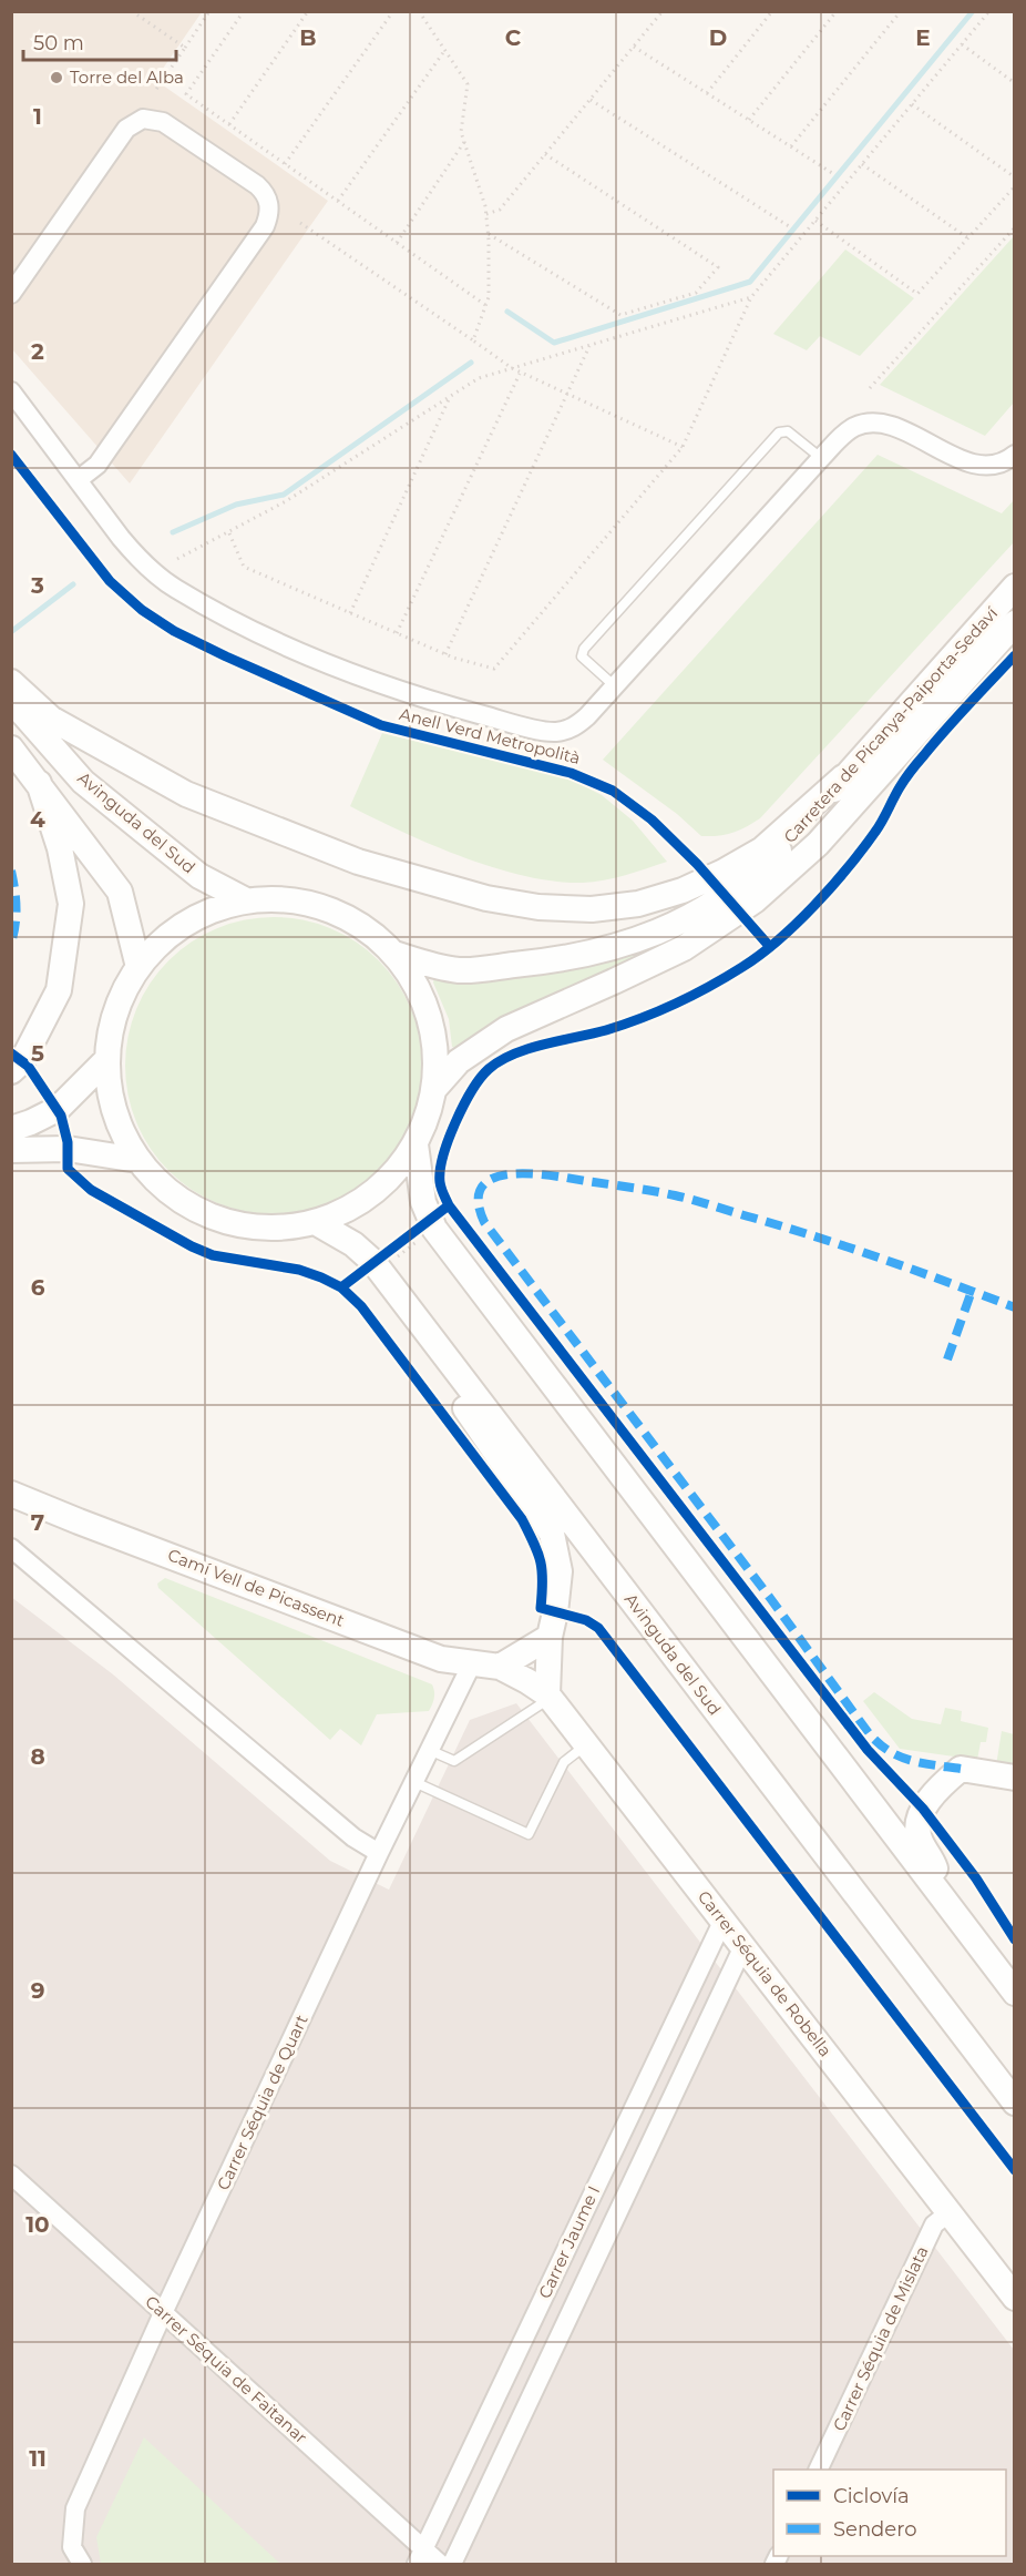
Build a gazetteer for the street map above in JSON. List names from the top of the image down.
{
  "streets": {
    "main road": [
      "Carretera de Picanya-Paiporta-Sedaví",
      "Avinguda del Sud",
      "Camí Vell de Picassent",
      "Carrer Séquia de Robella"
    ],
    "street": [
      "Carrer Séquia de Quart",
      "Carrer Jaume I",
      "Carrer Séquia de Mislata",
      "Carrer Séquia de Faitanar"
    ],
    "cycle path": ["Anell Verd Metropolità"]
  },
  "crossings": [
    ["Camí Vell de Picassent", "Carrer Séquia de Robella"],
    ["Camí Vell de Picassent", "Carrer Séquia de Quart"],
    ["Carrer Séquia de Robella", "Carrer Jaume I"],
    ["Carrer Séquia de Robella", "Carrer Séquia de Mislata"],
    ["Carrer Séquia de Quart", "Carrer Séquia de Faitanar"],
    ["Carrer Jaume I", "Carrer Séquia de Faitanar"]
  ],
  "places": ["Torre del Alba"],
  "legend": ["Ciclovía", "Sendero"],
  "scale_bar": "50 m",
  "grid": {
    "columns": [
      "B",
      "C",
      "D",
      "E"
    ],
    "rows": [
      "1",
      "2",
      "3",
      "4",
      "5",
      "6",
      "7",
      "8",
      "9",
      "10",
      "11"
    ]
  }
}
